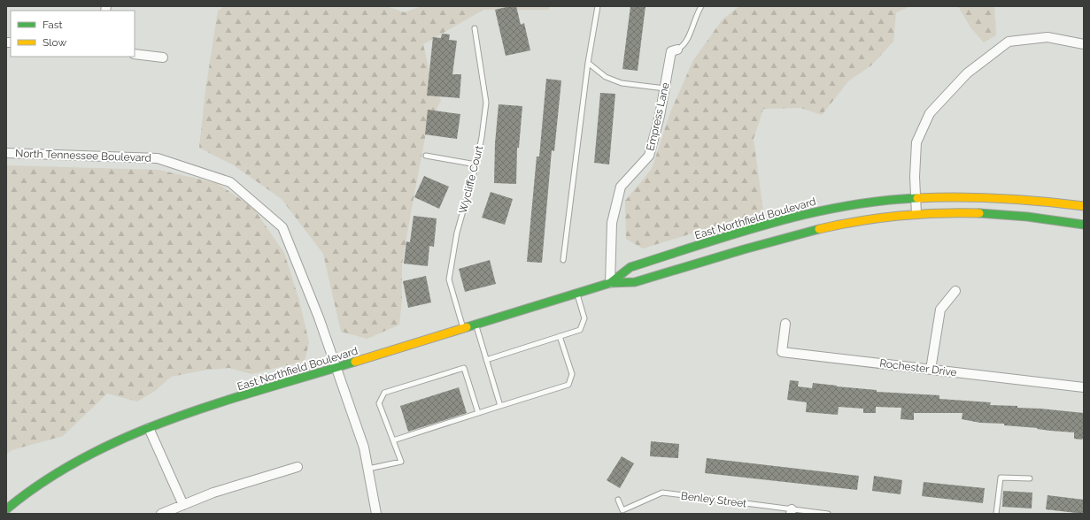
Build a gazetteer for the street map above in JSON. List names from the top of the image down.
{
  "streets": {
    "main road": ["East Northfield Boulevard"],
    "street": ["Empress Lane", "North Tennessee Boulevard", "Rochester Drive"],
    "lane": ["Wycliffe Court", "Benley Street"]
  },
  "crossings": [
    ["Empress Lane", "East Northfield Boulevard"],
    ["North Tennessee Boulevard", "East Northfield Boulevard"],
    ["Wycliffe Court", "East Northfield Boulevard"]
  ],
  "legend": ["Fast", "Slow"]
}
